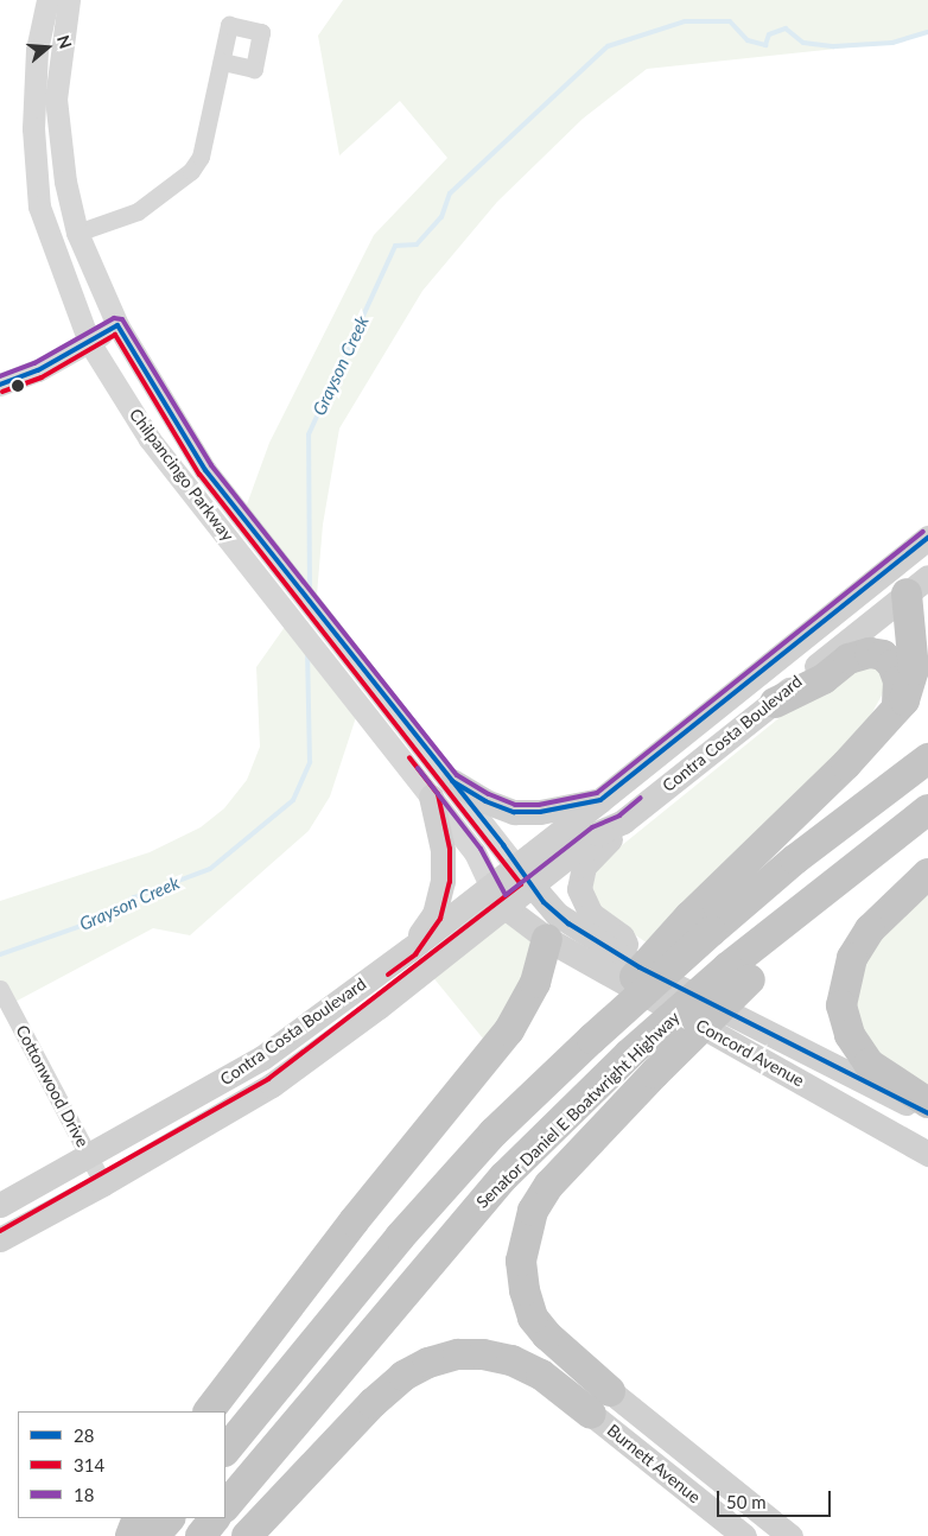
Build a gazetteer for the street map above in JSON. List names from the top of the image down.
{
  "streets": {
    "highway": ["Senator Daniel E Boatwright Highway"],
    "main road": ["Contra Costa Boulevard", "Concord Avenue", "Burnett Avenue"],
    "street": ["Chilpancingo Parkway", "Cottonwood Drive"]
  },
  "crossings": [
    ["Chilpancingo Parkway", "Contra Costa Boulevard"],
    ["Chilpancingo Parkway", "Concord Avenue"],
    ["Contra Costa Boulevard", "Concord Avenue"],
    ["Contra Costa Boulevard", "Cottonwood Drive"]
  ],
  "water": ["Grayson Creek"],
  "lines": ["transit line 18", "transit line 28", "transit line 314"],
  "legend": ["28", "314", "18"],
  "scale_bar": "50 m",
  "north": "right"
}
